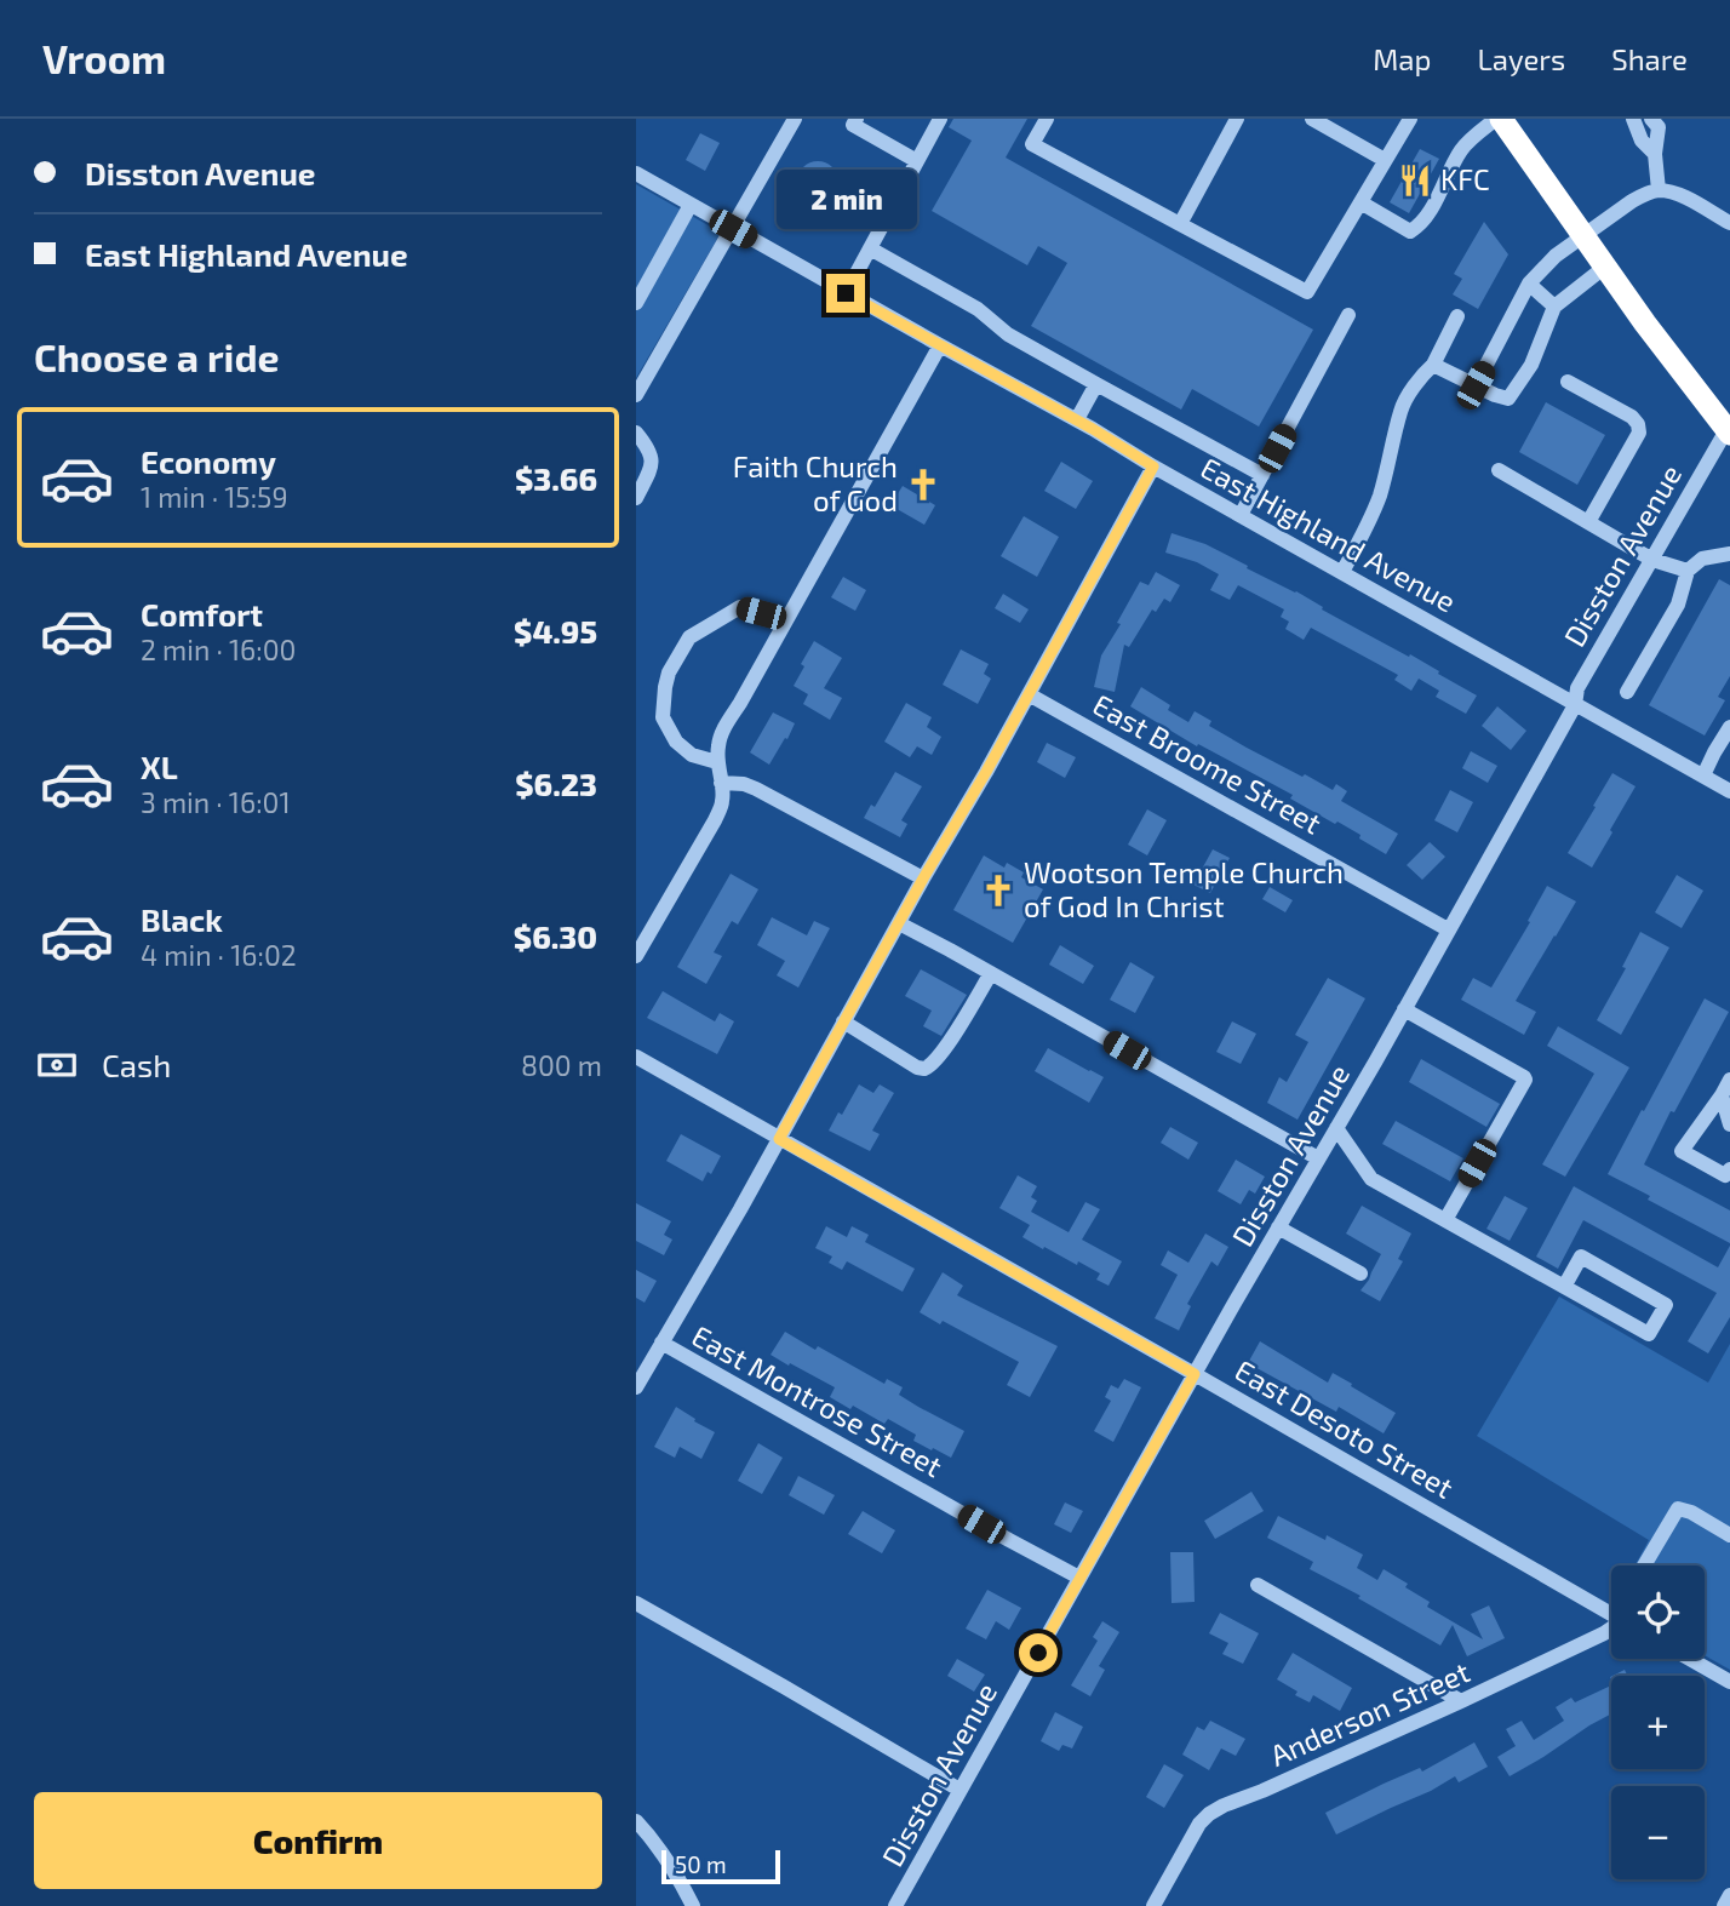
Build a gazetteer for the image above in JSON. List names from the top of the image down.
{
  "streets": {
    "street": [
      "East Highland Avenue",
      "Disston Avenue",
      "East Broome Street",
      "East Montrose Street",
      "East Desoto Street",
      "Anderson Street"
    ]
  },
  "crossings": [
    ["East Highland Avenue", "Disston Avenue"],
    ["Disston Avenue", "East Broome Street"],
    ["Disston Avenue", "East Montrose Street"],
    ["Disston Avenue", "East Desoto Street"]
  ],
  "places": {
    "restaurant": ["KFC"],
    "church": ["Faith Church of God", "Wootson Temple Church of God In Christ"]
  },
  "scale_bar": "50 m",
  "page": {
    "header": "Vroom",
    "nav": ["Map", "Layers", "Share"],
    "banner": ["Disston Avenue", "East Highland Avenue"],
    "bubble": "2 min",
    "heading": "Choose a ride",
    "list": [
      {
        "name": "Economy",
        "note": "1 min · 15:59",
        "value": "$3.66"
      },
      {
        "name": "Comfort",
        "note": "2 min · 16:00",
        "value": "$4.95"
      },
      {
        "name": "XL",
        "note": "3 min · 16:01",
        "value": "$6.23"
      },
      {
        "name": "Black",
        "note": "4 min · 16:02",
        "value": "$6.30"
      }
    ],
    "pay": ["Cash", "800 m"],
    "map_buttons": ["+", "−"],
    "buttons": "Confirm",
    "scale": "50 m"
  }
}
